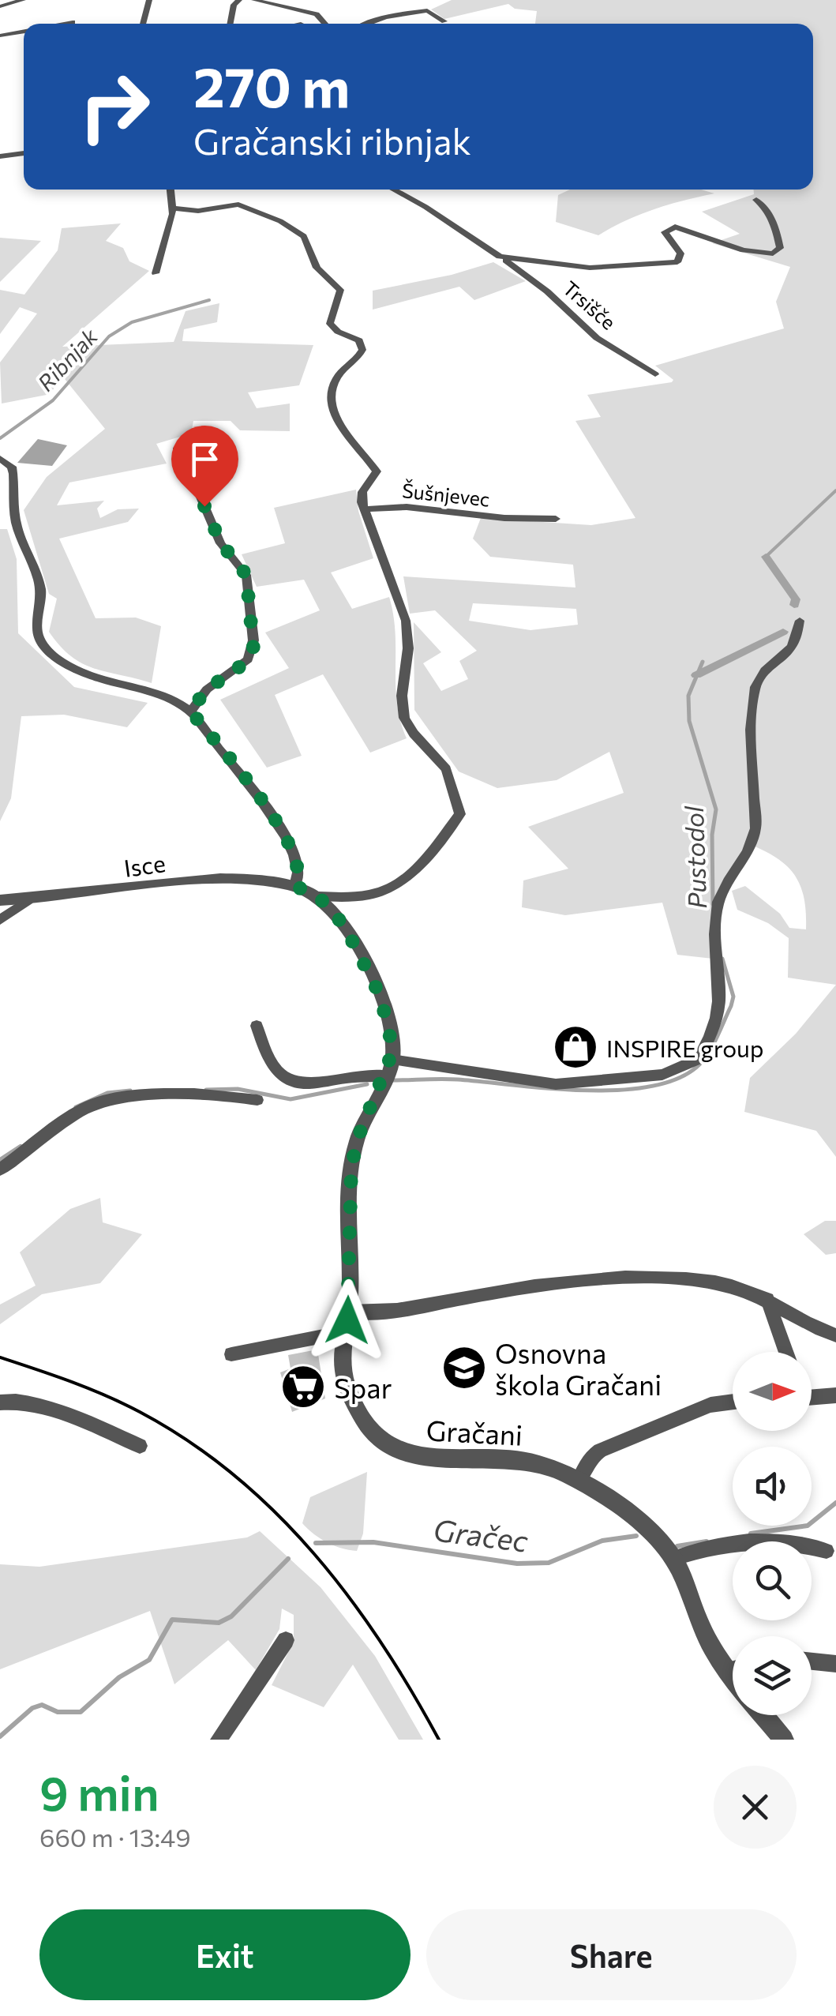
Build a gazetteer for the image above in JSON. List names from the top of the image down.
{
  "streets": {
    "street": [
      "Trsišče",
      "Šušnjevec",
      "Isce",
      "Gračani"
    ]
  },
  "water": ["Ribnjak", "Pustodol", "Gračec"],
  "places": {
    "shop": ["INSPIRE group"],
    "school or university": ["Osnovna škola Gračani"],
    "supermarket": ["Spar"]
  },
  "north": "right",
  "page": {
    "turn": ["270 m", "Gračanski ribnjak"],
    "heading": ["9 min", "660 m · 13:49"],
    "buttons": ["Exit", "Share"]
  }
}
